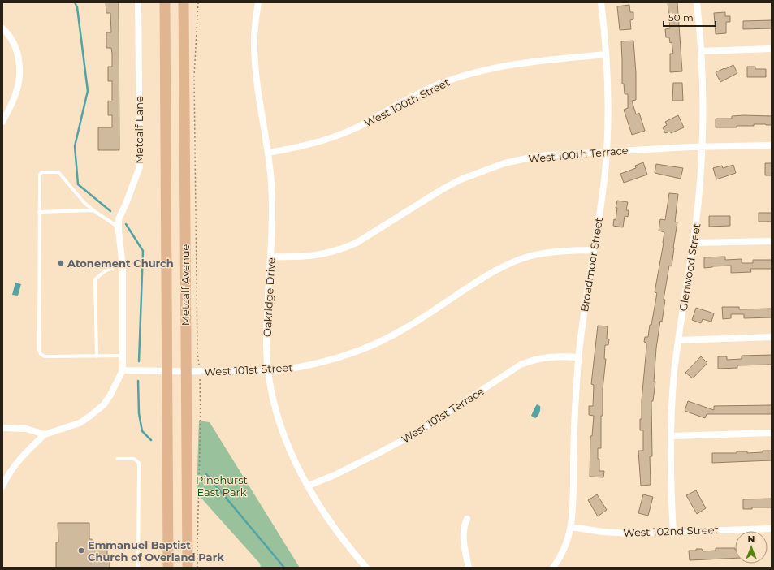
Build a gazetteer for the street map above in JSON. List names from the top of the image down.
{
  "streets": {
    "main road": ["Metcalf Avenue"],
    "street": [
      "West 100th Street",
      "Metcalf Lane",
      "West 100th Terrace",
      "Broadmoor Street",
      "Glenwood Street",
      "Oakridge Drive",
      "West 101st Street",
      "West 101st Terrace",
      "West 102nd Street"
    ]
  },
  "crossings": [
    ["West 100th Street", "Broadmoor Street"],
    ["West 100th Street", "Oakridge Drive"],
    ["Metcalf Lane", "West 101st Street"],
    ["West 100th Terrace", "Broadmoor Street"],
    ["West 100th Terrace", "Glenwood Street"],
    ["West 100th Terrace", "Oakridge Drive"],
    ["Broadmoor Street", "West 101st Street"],
    ["Broadmoor Street", "West 101st Terrace"],
    ["Broadmoor Street", "West 102nd Street"],
    ["Glenwood Street", "West 102nd Street"],
    ["Metcalf Avenue", "West 101st Street"],
    ["Oakridge Drive", "West 101st Street"],
    ["Oakridge Drive", "West 101st Terrace"]
  ],
  "parks": ["Pinehurst East Park"],
  "places": ["Atonement Church", "Emmanuel Baptist Church of Overland Park"],
  "scale_bar": "50 m",
  "north": "top"
}
